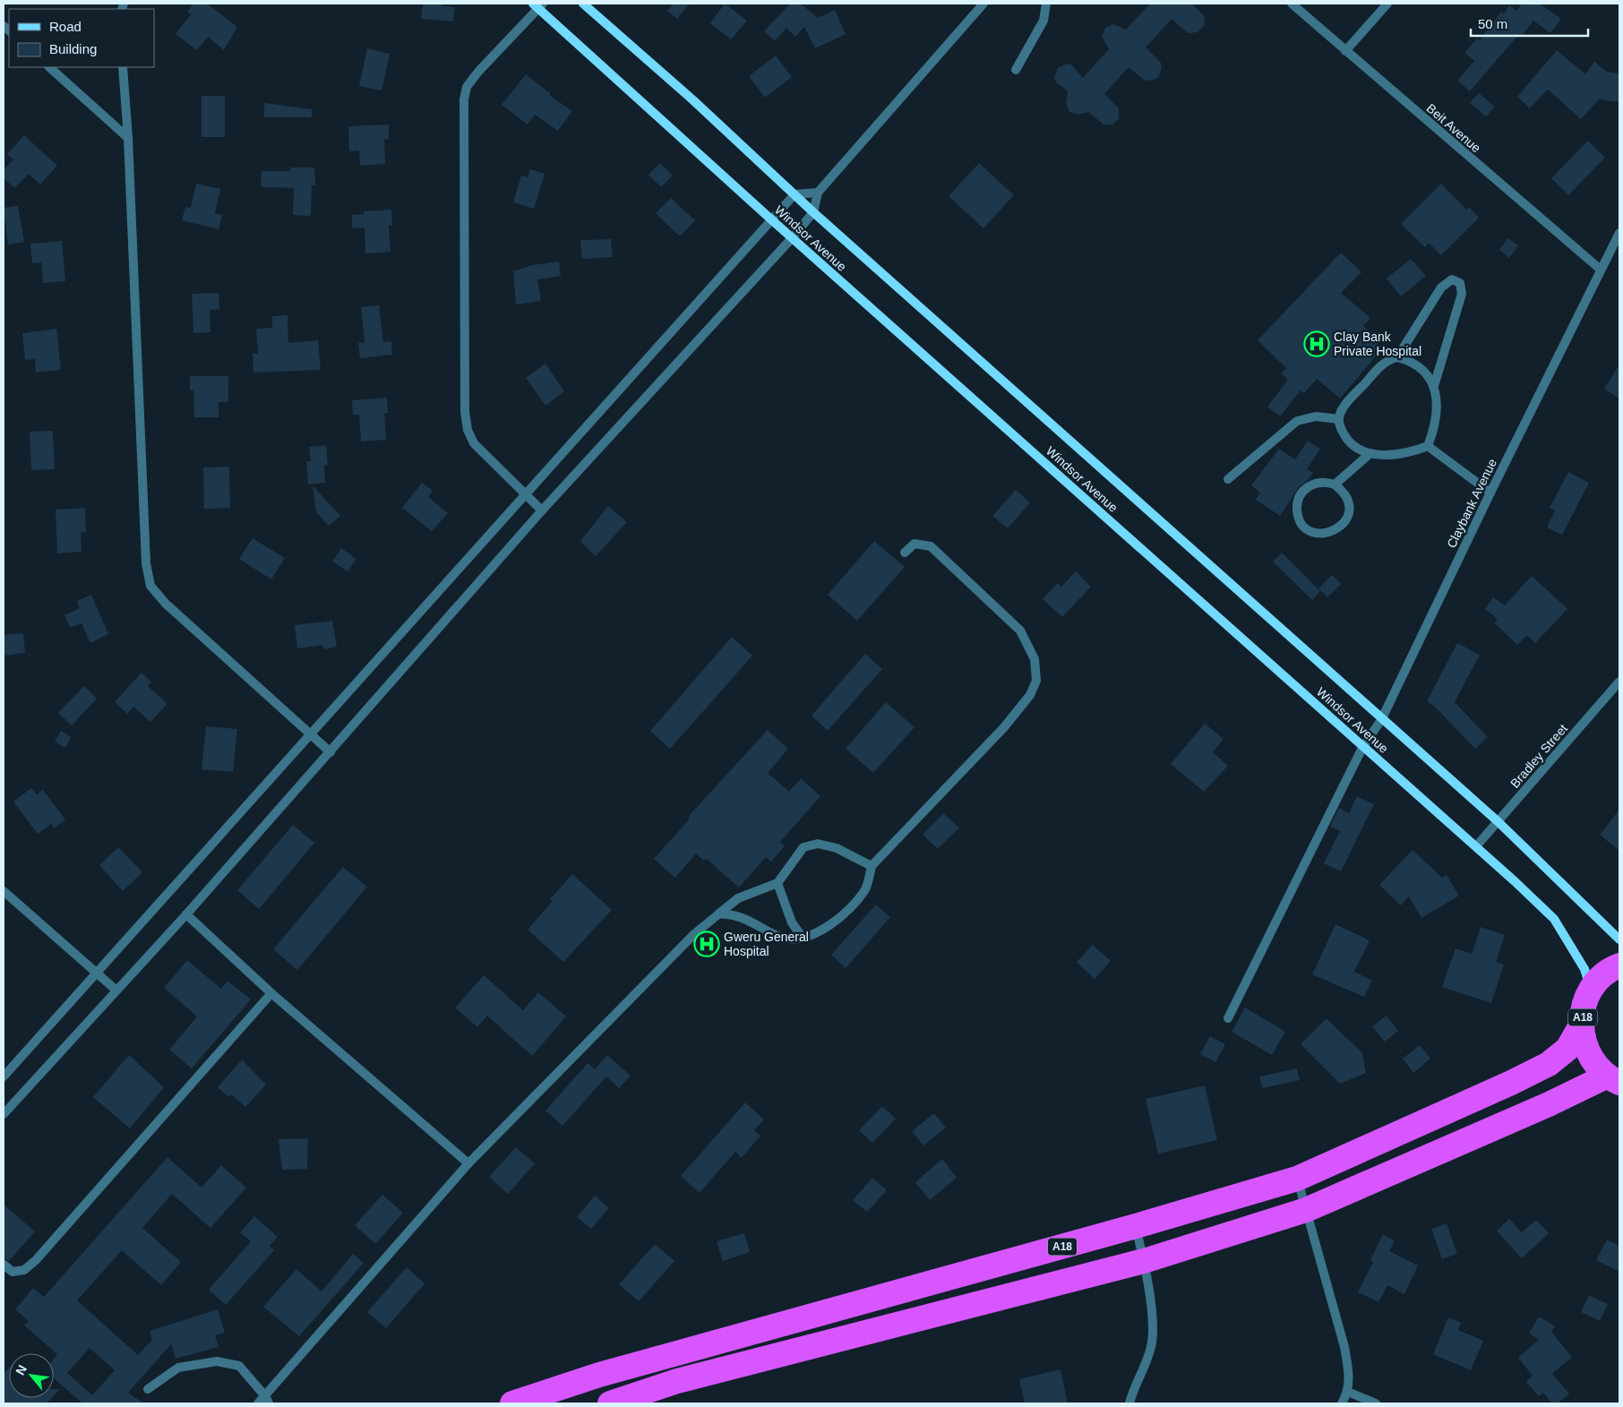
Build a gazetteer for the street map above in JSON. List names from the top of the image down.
{
  "streets": {
    "highway": ["A18"],
    "main road": ["Windsor Avenue"],
    "street": ["Beit Avenue", "Claybank Avenue", "Bradley Street"]
  },
  "crossings": [
    ["Beit Avenue", "Claybank Avenue"],
    ["Windsor Avenue", "Claybank Avenue"],
    ["Windsor Avenue", "Bradley Street"],
    ["Windsor Avenue", "A18"]
  ],
  "places": {
    "hospital": ["Clay Bank Private Hospital", "Gweru General Hospital"]
  },
  "legend": ["Road", "Building"],
  "scale_bar": "50 m",
  "north": "top left"
}
